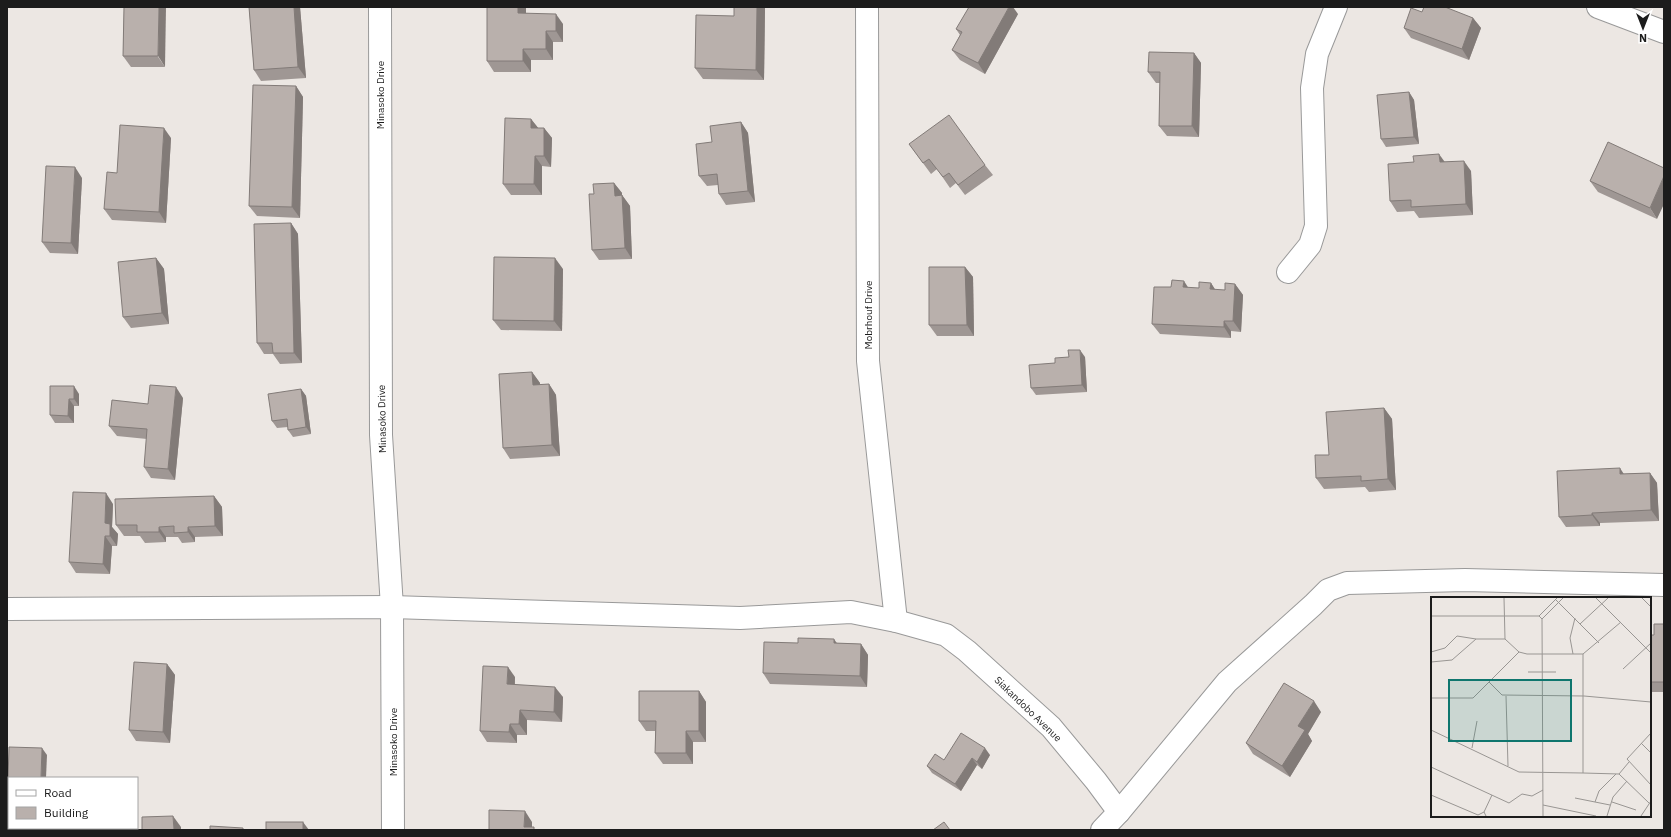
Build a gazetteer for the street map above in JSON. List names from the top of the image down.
{
  "streets": {
    "street": ["Minasoko Drive", "Mobrhouf Drive", "Siakandobo Avenue"]
  },
  "crossings": [
    ["Minasoko Drive", "Siakandobo Avenue"],
    ["Mobrhouf Drive", "Siakandobo Avenue"]
  ],
  "legend": ["Road", "Building"],
  "north": "bottom"
}
